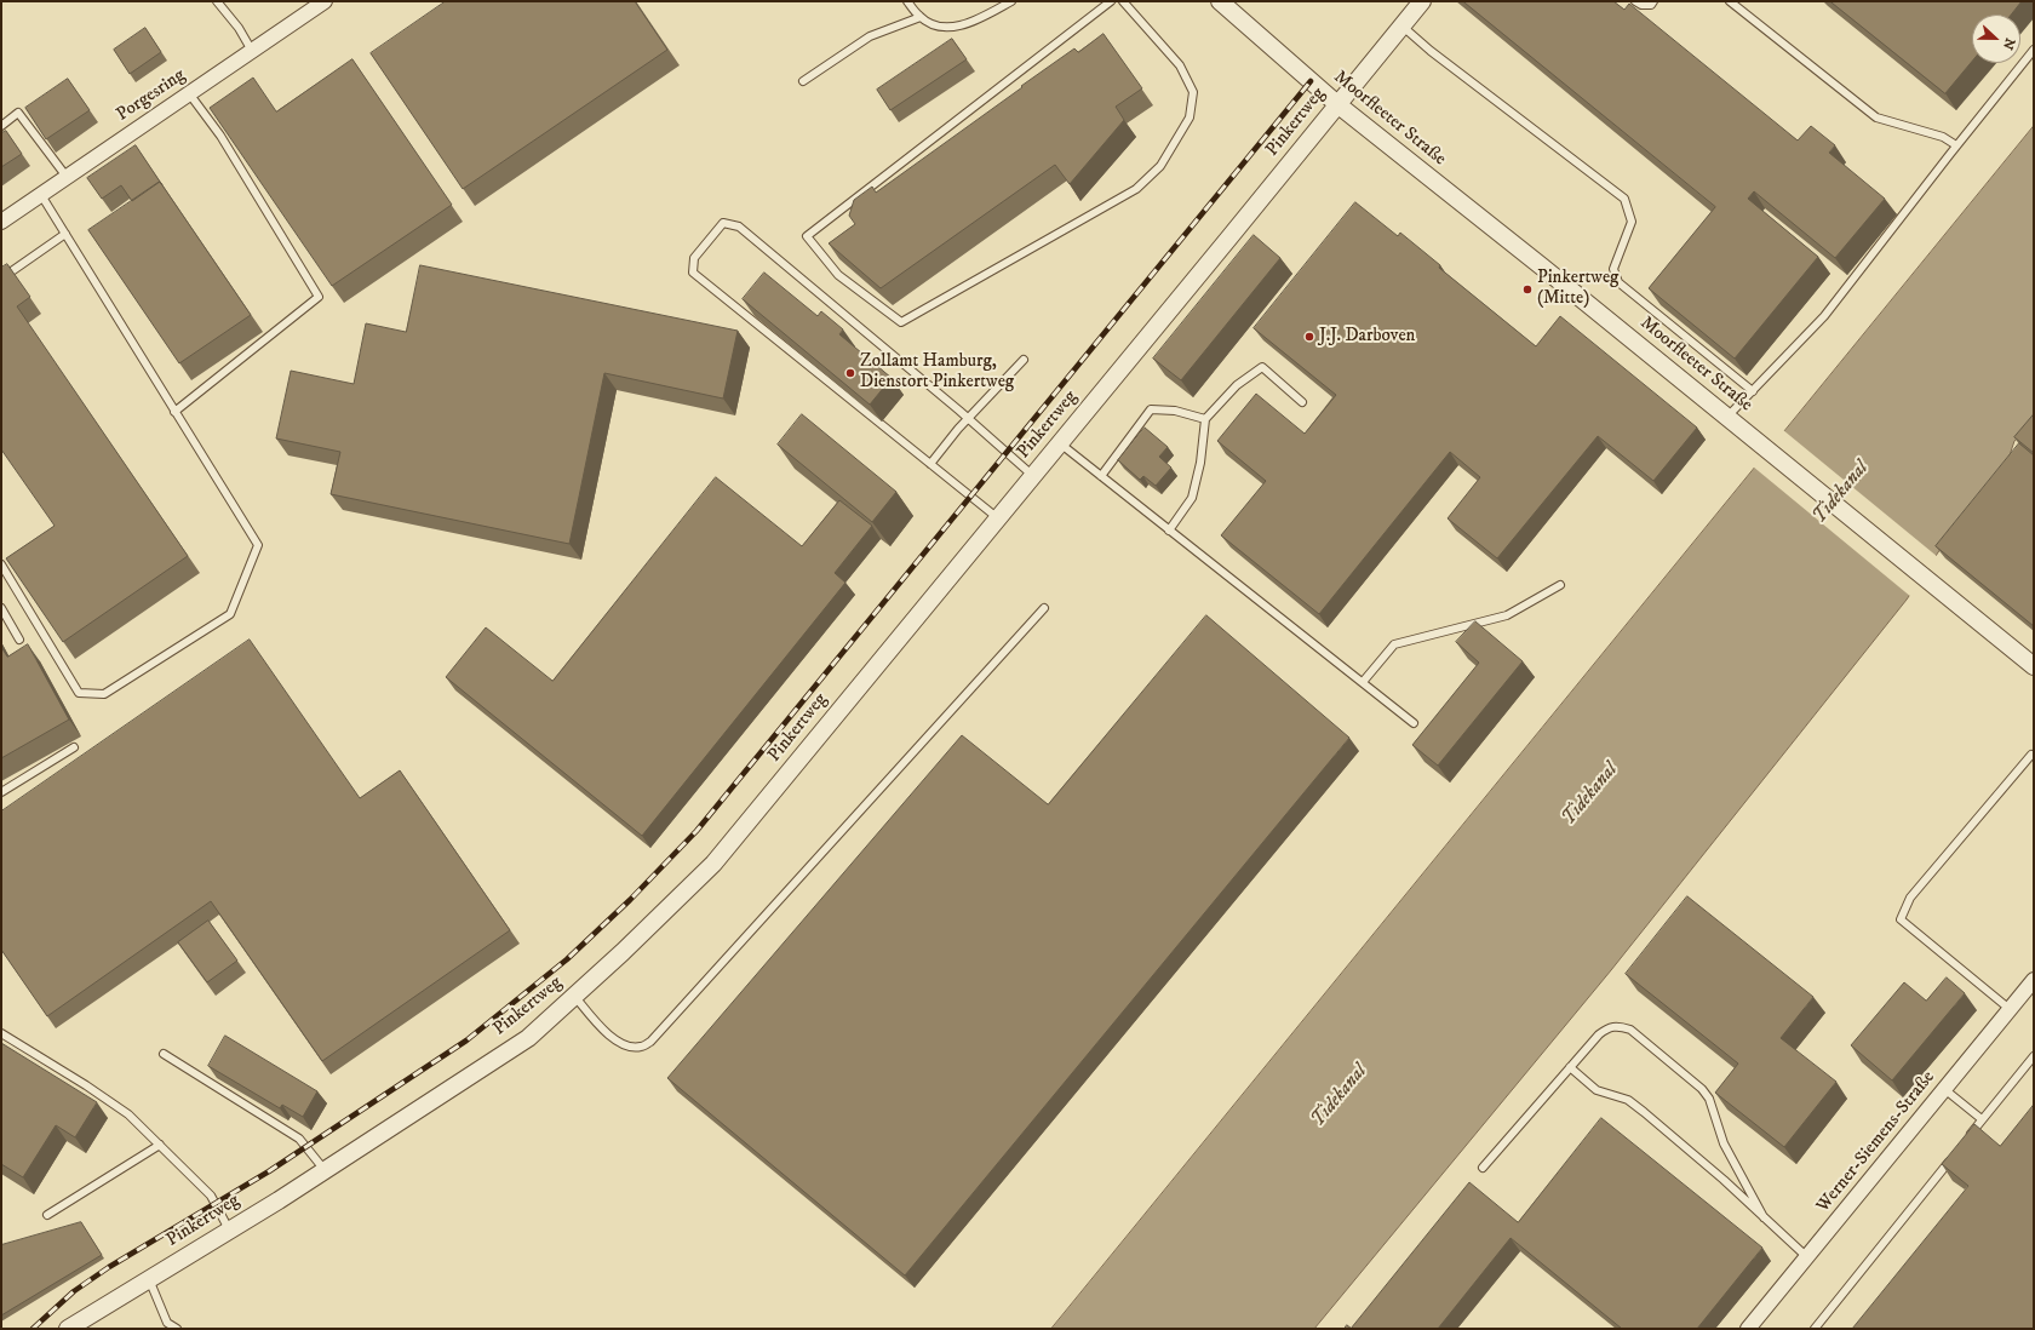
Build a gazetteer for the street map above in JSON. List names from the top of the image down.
{
  "streets": {
    "street": [
      "Porgesring",
      "Moorfleeter Straße",
      "Pinkertweg",
      "Werner-Siemens-Straße"
    ]
  },
  "crossings": [
    ["Moorfleeter Straße", "Pinkertweg"]
  ],
  "water": ["Tidekanal"],
  "places": ["Pinkertweg (Mitte)", "J.J. Darboven", "Zollamt Hamburg, Dienstort Pinkertweg"],
  "north": "right"
}
